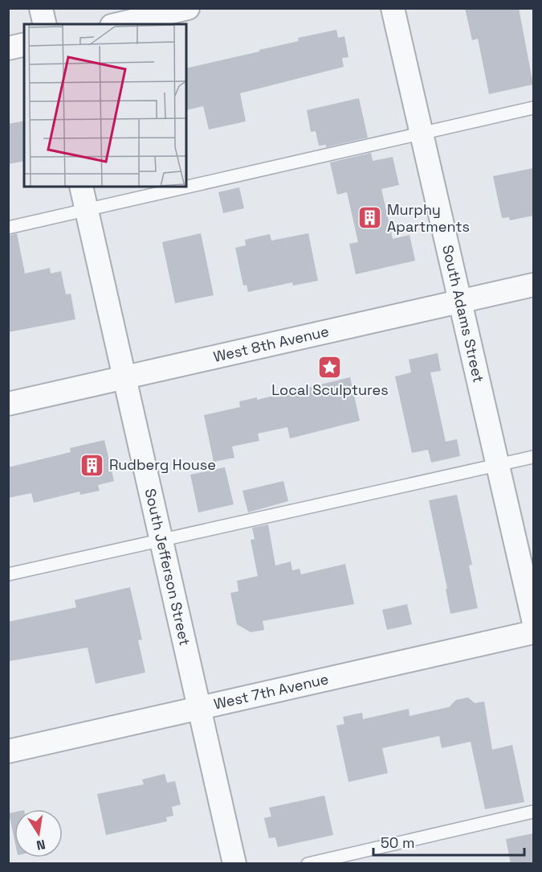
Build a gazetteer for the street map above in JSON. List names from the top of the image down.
{
  "streets": {
    "street": [
      "South Adams Street",
      "West 8th Avenue",
      "South Jefferson Street",
      "West 7th Avenue"
    ]
  },
  "crossings": [
    ["South Adams Street", "West 8th Avenue"],
    ["West 8th Avenue", "South Jefferson Street"],
    ["South Jefferson Street", "West 7th Avenue"]
  ],
  "places": {
    "building": ["Murphy Apartments", "Rudberg House"],
    "place": ["Local Sculptures"]
  },
  "scale_bar": "50 m",
  "north": "bottom"
}
